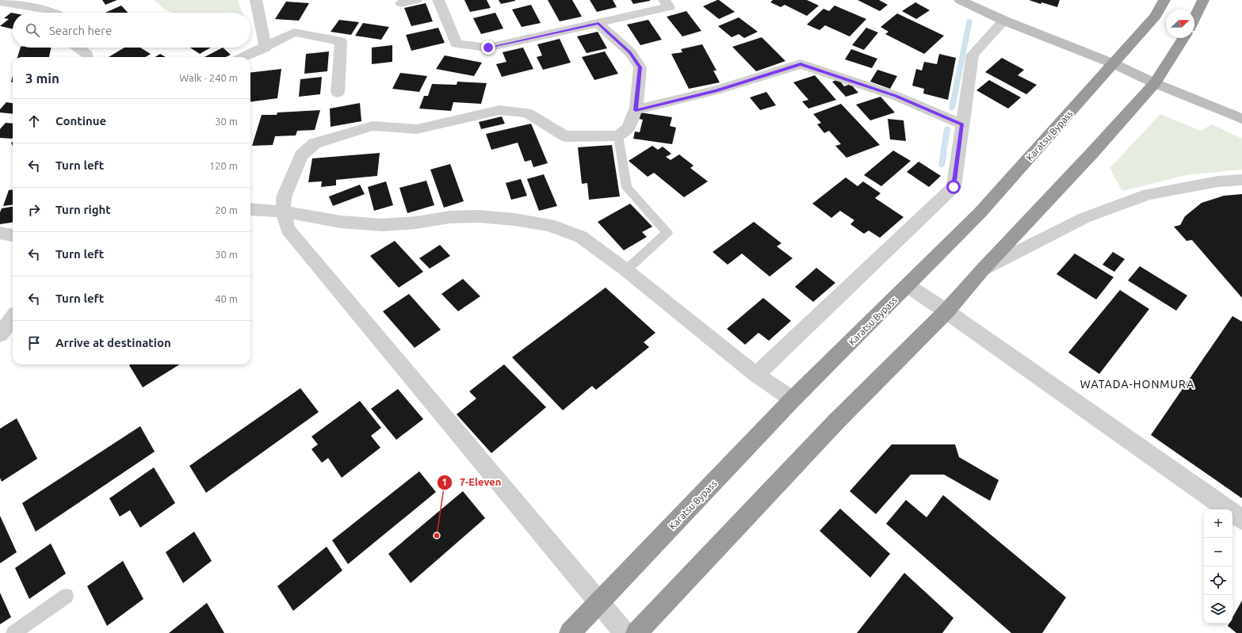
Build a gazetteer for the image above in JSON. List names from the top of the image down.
{
  "streets": {
    "highway": ["Karatsu Bypass"]
  },
  "districts": ["WATADA-HONMURA"],
  "places": ["7-Eleven"],
  "north": "right",
  "page": {
    "search": "Search here",
    "heading": ["3 min", "Walk · 240 m"],
    "list": [
      ["Continue", "30 m"],
      ["Turn left", "120 m"],
      ["Turn right", "20 m"],
      ["Turn left", "30 m"],
      ["Turn left", "40 m"],
      "Arrive at destination"
    ],
    "map_buttons": ["+", "−"]
  }
}
